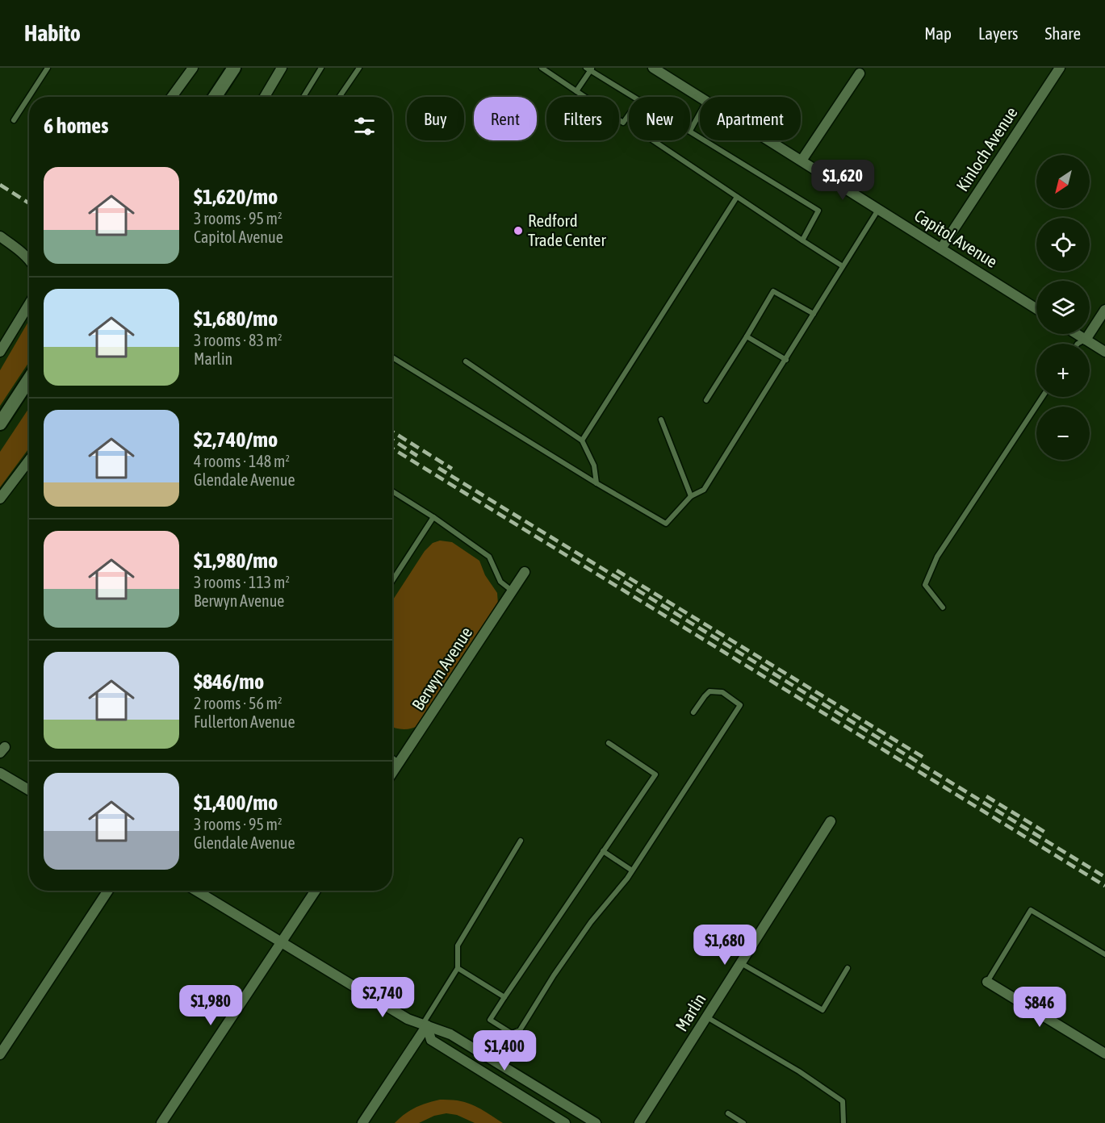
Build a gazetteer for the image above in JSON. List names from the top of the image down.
{
  "streets": {
    "street": [
      "Kinloch Avenue",
      "Capitol Avenue",
      "Berwyn Avenue",
      "Marlin"
    ]
  },
  "crossings": [
    ["Kinloch Avenue", "Capitol Avenue"]
  ],
  "places": ["Redford Trade Center"],
  "north": "bottom left",
  "page": {
    "header": "Habito",
    "nav": ["Map", "Layers", "Share"],
    "chip": [
      "Buy",
      "Rent",
      "Filters",
      "New",
      "Apartment"
    ],
    "heading": "6 homes",
    "map_buttons": ["+", "−"],
    "list": [
      {
        "name": "$1,620/mo",
        "note": "3 rooms · 95 m² · Capitol Avenue"
      },
      {
        "name": "$1,680/mo",
        "note": "3 rooms · 83 m² · Marlin"
      },
      {
        "name": "$2,740/mo",
        "note": "4 rooms · 148 m² · Glendale Avenue"
      },
      {
        "name": "$1,980/mo",
        "note": "3 rooms · 113 m² · Berwyn Avenue"
      },
      {
        "name": "$846/mo",
        "note": "2 rooms · 56 m² · Fullerton Avenue"
      },
      {
        "name": "$1,400/mo",
        "note": "3 rooms · 95 m² · Glendale Avenue"
      }
    ],
    "price": [
      "$1,620",
      "$1,680",
      "$2,740",
      "$1,980",
      "$846",
      "$1,400"
    ]
  }
}
